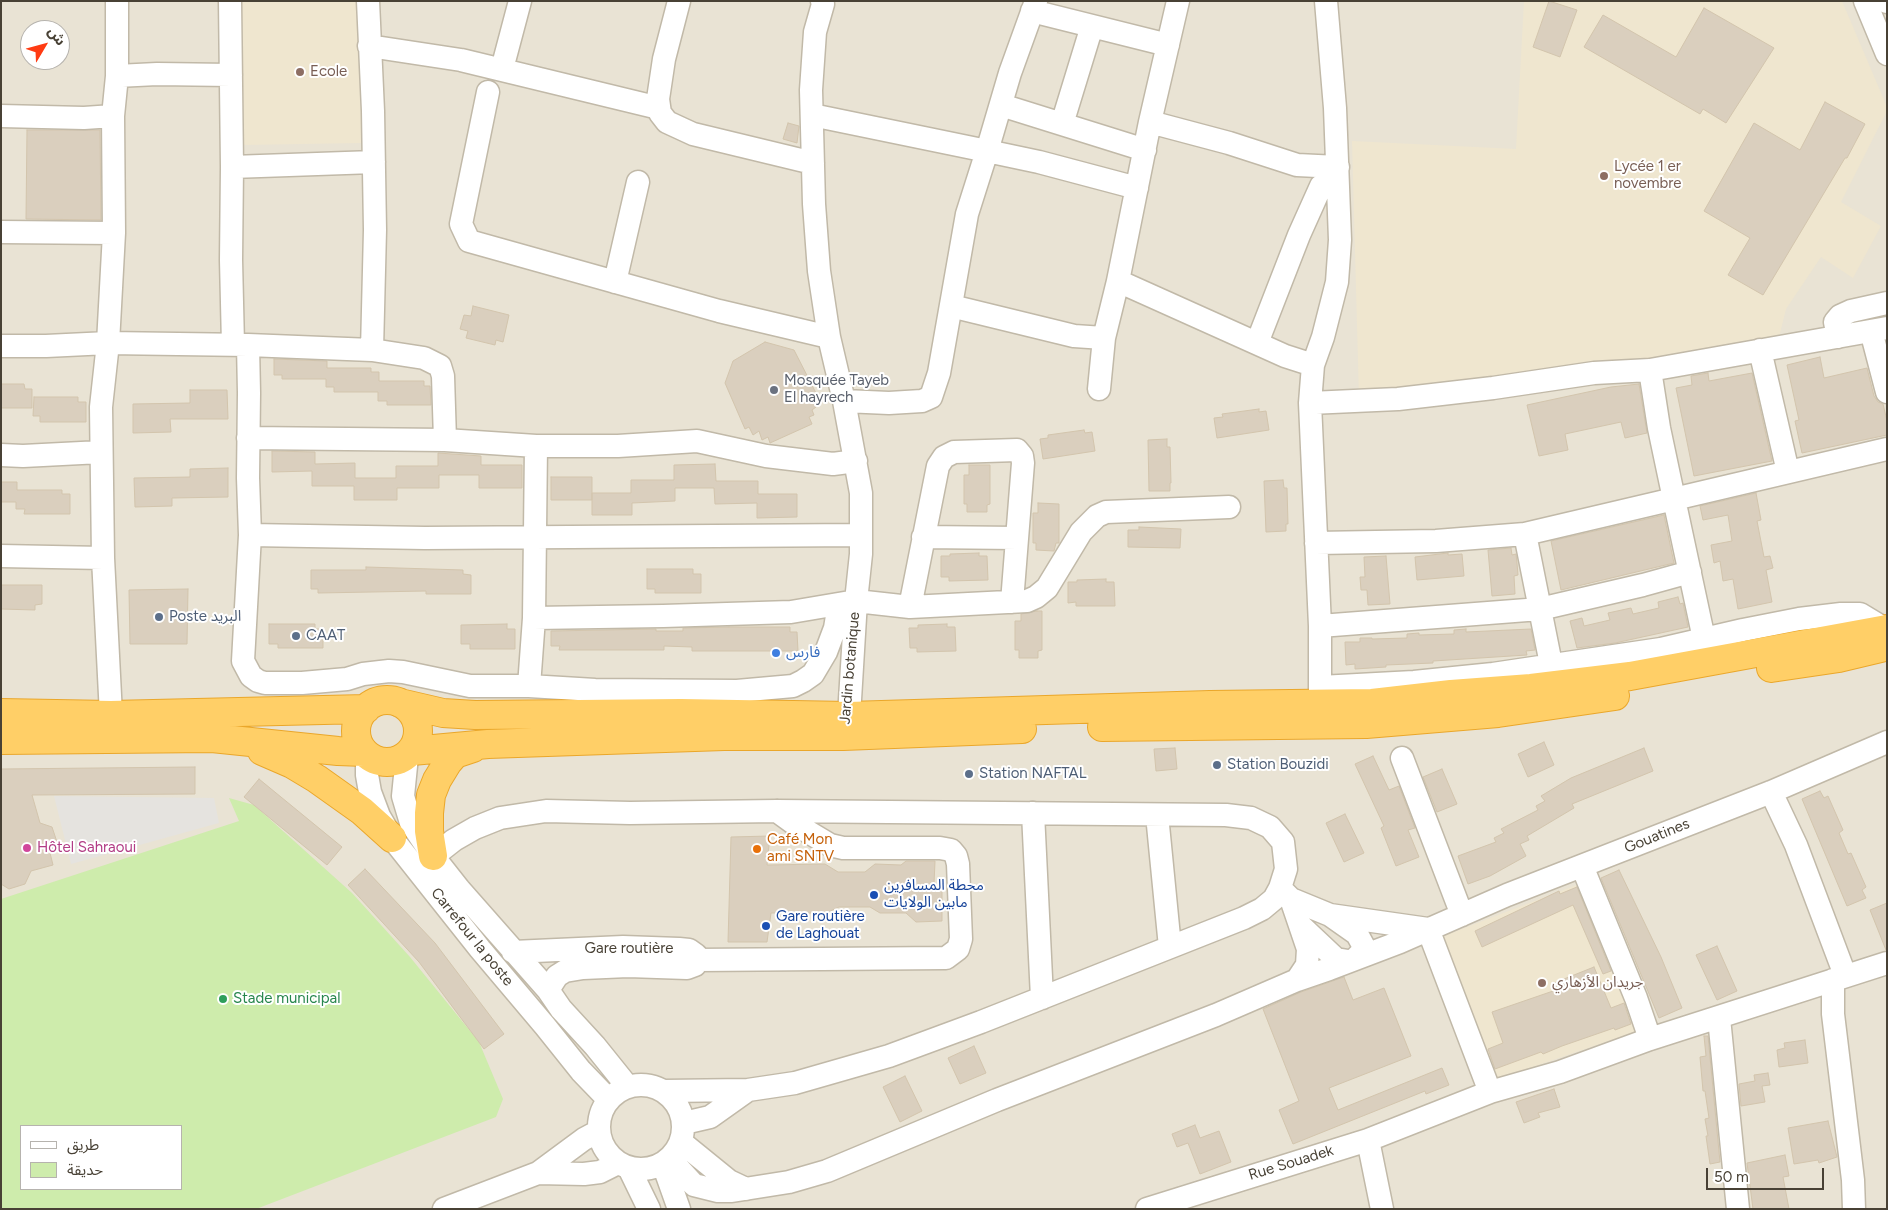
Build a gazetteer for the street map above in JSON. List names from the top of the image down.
{
  "streets": {
    "highway": ["Carrefour la poste"],
    "street": [
      "Jardin botanique",
      "Gouatines",
      "Gare routière",
      "Rue Souadek"
    ]
  },
  "crossings": [
    ["Gouatines", "Carrefour la poste"],
    ["Carrefour la poste", "Gare routière"]
  ],
  "places": [
    "Ecole",
    "Lycée 1 er novembre",
    "Mosquée Tayeb El hayrech",
    "Poste البريد",
    "CAAT",
    "فارس",
    "Station Bouzidi",
    "Station NAFTAL",
    "Hôtel Sahraoui",
    "Café Mon ami SNTV",
    "محطة المسافرين مابين الولايات",
    "Gare routière de Laghouat",
    "جريدان الأزهاري",
    "Stade municipal"
  ],
  "legend": ["طريق", "حديقة"],
  "scale_bar": "50 m",
  "north": "top right"
}
